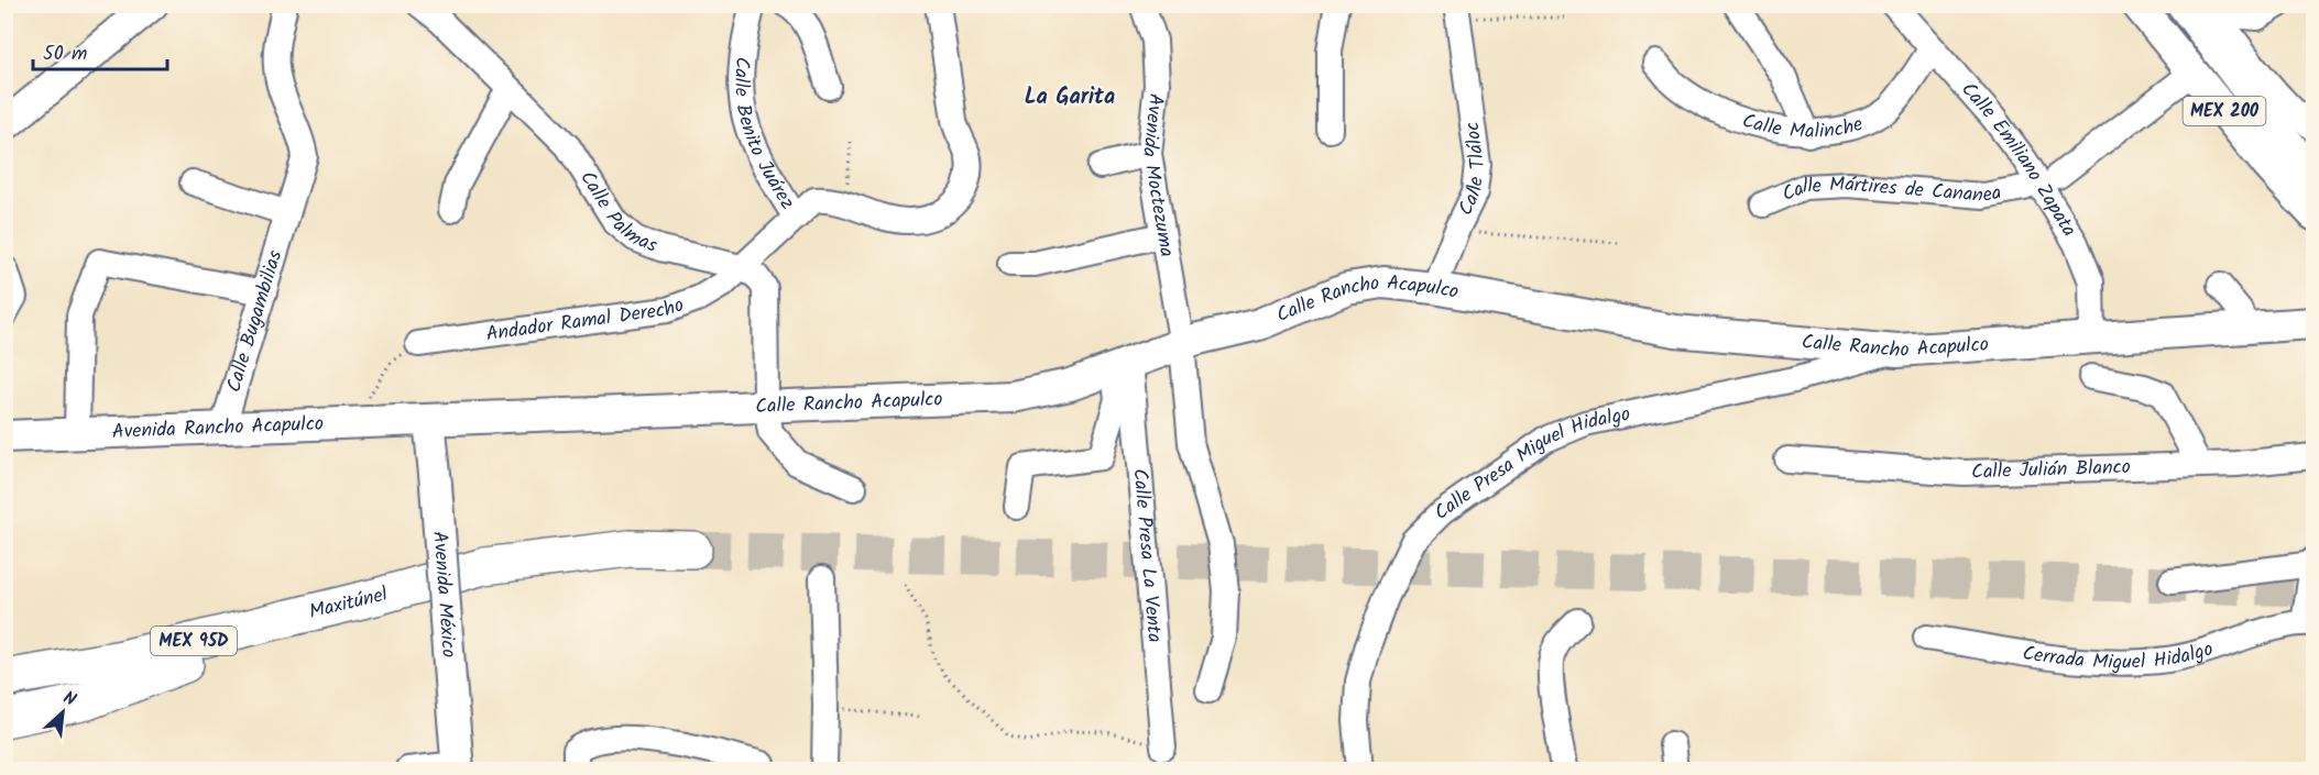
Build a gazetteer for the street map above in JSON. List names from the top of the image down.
{
  "streets": {
    "highway": ["Maxitúnel", "MEX 95D"],
    "main road": [
      "MEX 200",
      "Calle Rancho Acapulco",
      "Avenida Rancho Acapulco",
      "Avenida México"
    ],
    "street": [
      "Calle Malinche",
      "Calle Benito Juárez",
      "Calle Emiliano Zapata",
      "Calle Tláloc",
      "Avenida Moctezuma",
      "Calle Mártires de Cananea",
      "Calle Palmas",
      "Andador Ramal Derecho",
      "Calle Bugambilias",
      "Calle Presa Miguel Hidalgo",
      "Calle Julián Blanco",
      "Calle Presa La Venta",
      "Cerrada Miguel Hidalgo"
    ]
  },
  "crossings": [
    ["Calle Malinche", "Calle Emiliano Zapata"],
    ["Calle Benito Juárez", "Andador Ramal Derecho"],
    ["Calle Emiliano Zapata", "Calle Rancho Acapulco"],
    ["Calle Tláloc", "Calle Rancho Acapulco"],
    ["Avenida Moctezuma", "Calle Rancho Acapulco"],
    ["Calle Palmas", "Calle Rancho Acapulco"],
    ["Calle Palmas", "Andador Ramal Derecho"],
    ["Calle Rancho Acapulco", "Avenida Rancho Acapulco"],
    ["Calle Rancho Acapulco", "Calle Presa Miguel Hidalgo"],
    ["Calle Rancho Acapulco", "Calle Presa La Venta"],
    ["Calle Rancho Acapulco", "Avenida México"],
    ["Calle Bugambilias", "Avenida Rancho Acapulco"],
    ["Avenida Rancho Acapulco", "Avenida México"],
    ["Maxitúnel", "MEX 95D"]
  ],
  "districts": ["La Garita"],
  "scale_bar": "50 m",
  "north": "top right"
}
